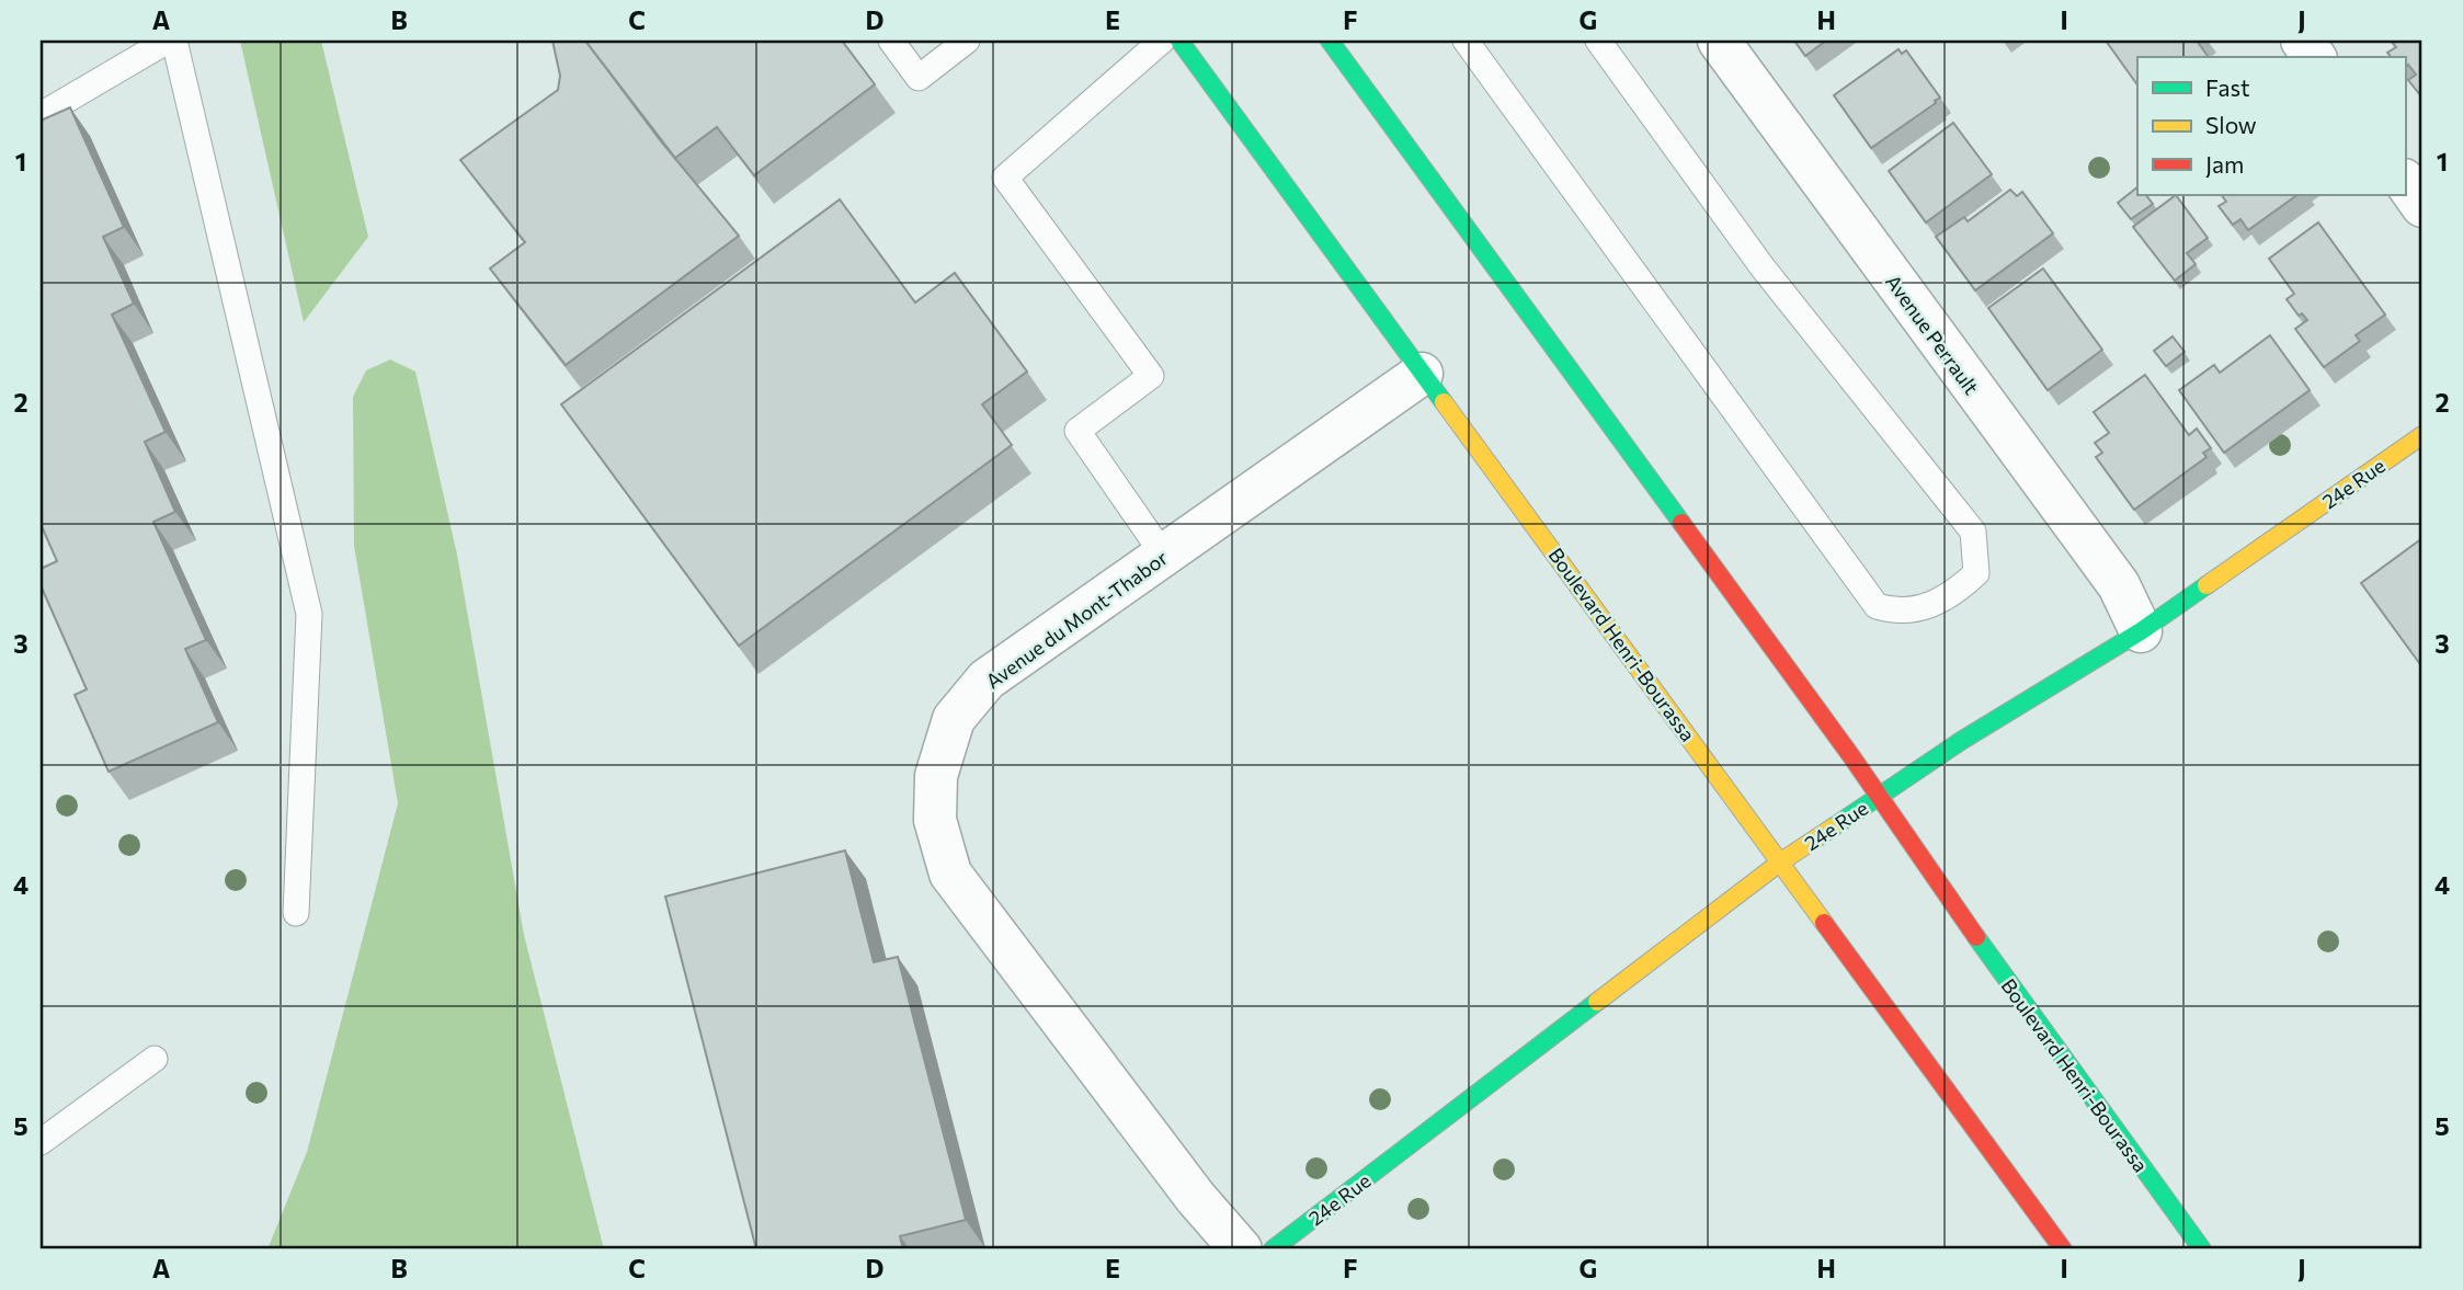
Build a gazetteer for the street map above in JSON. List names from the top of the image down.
{
  "streets": {
    "main road": ["24e Rue", "Boulevard Henri-Bourassa"],
    "street": ["Avenue Perrault", "Avenue du Mont-Thabor"]
  },
  "crossings": [
    ["Avenue Perrault", "24e Rue"],
    ["24e Rue", "Boulevard Henri-Bourassa"],
    ["Avenue du Mont-Thabor", "Boulevard Henri-Bourassa"]
  ],
  "legend": ["Fast", "Slow", "Jam"],
  "grid": {
    "columns": [
      "A",
      "B",
      "C",
      "D",
      "E",
      "F",
      "G",
      "H",
      "I",
      "J"
    ],
    "rows": [
      "1",
      "2",
      "3",
      "4",
      "5"
    ]
  }
}
